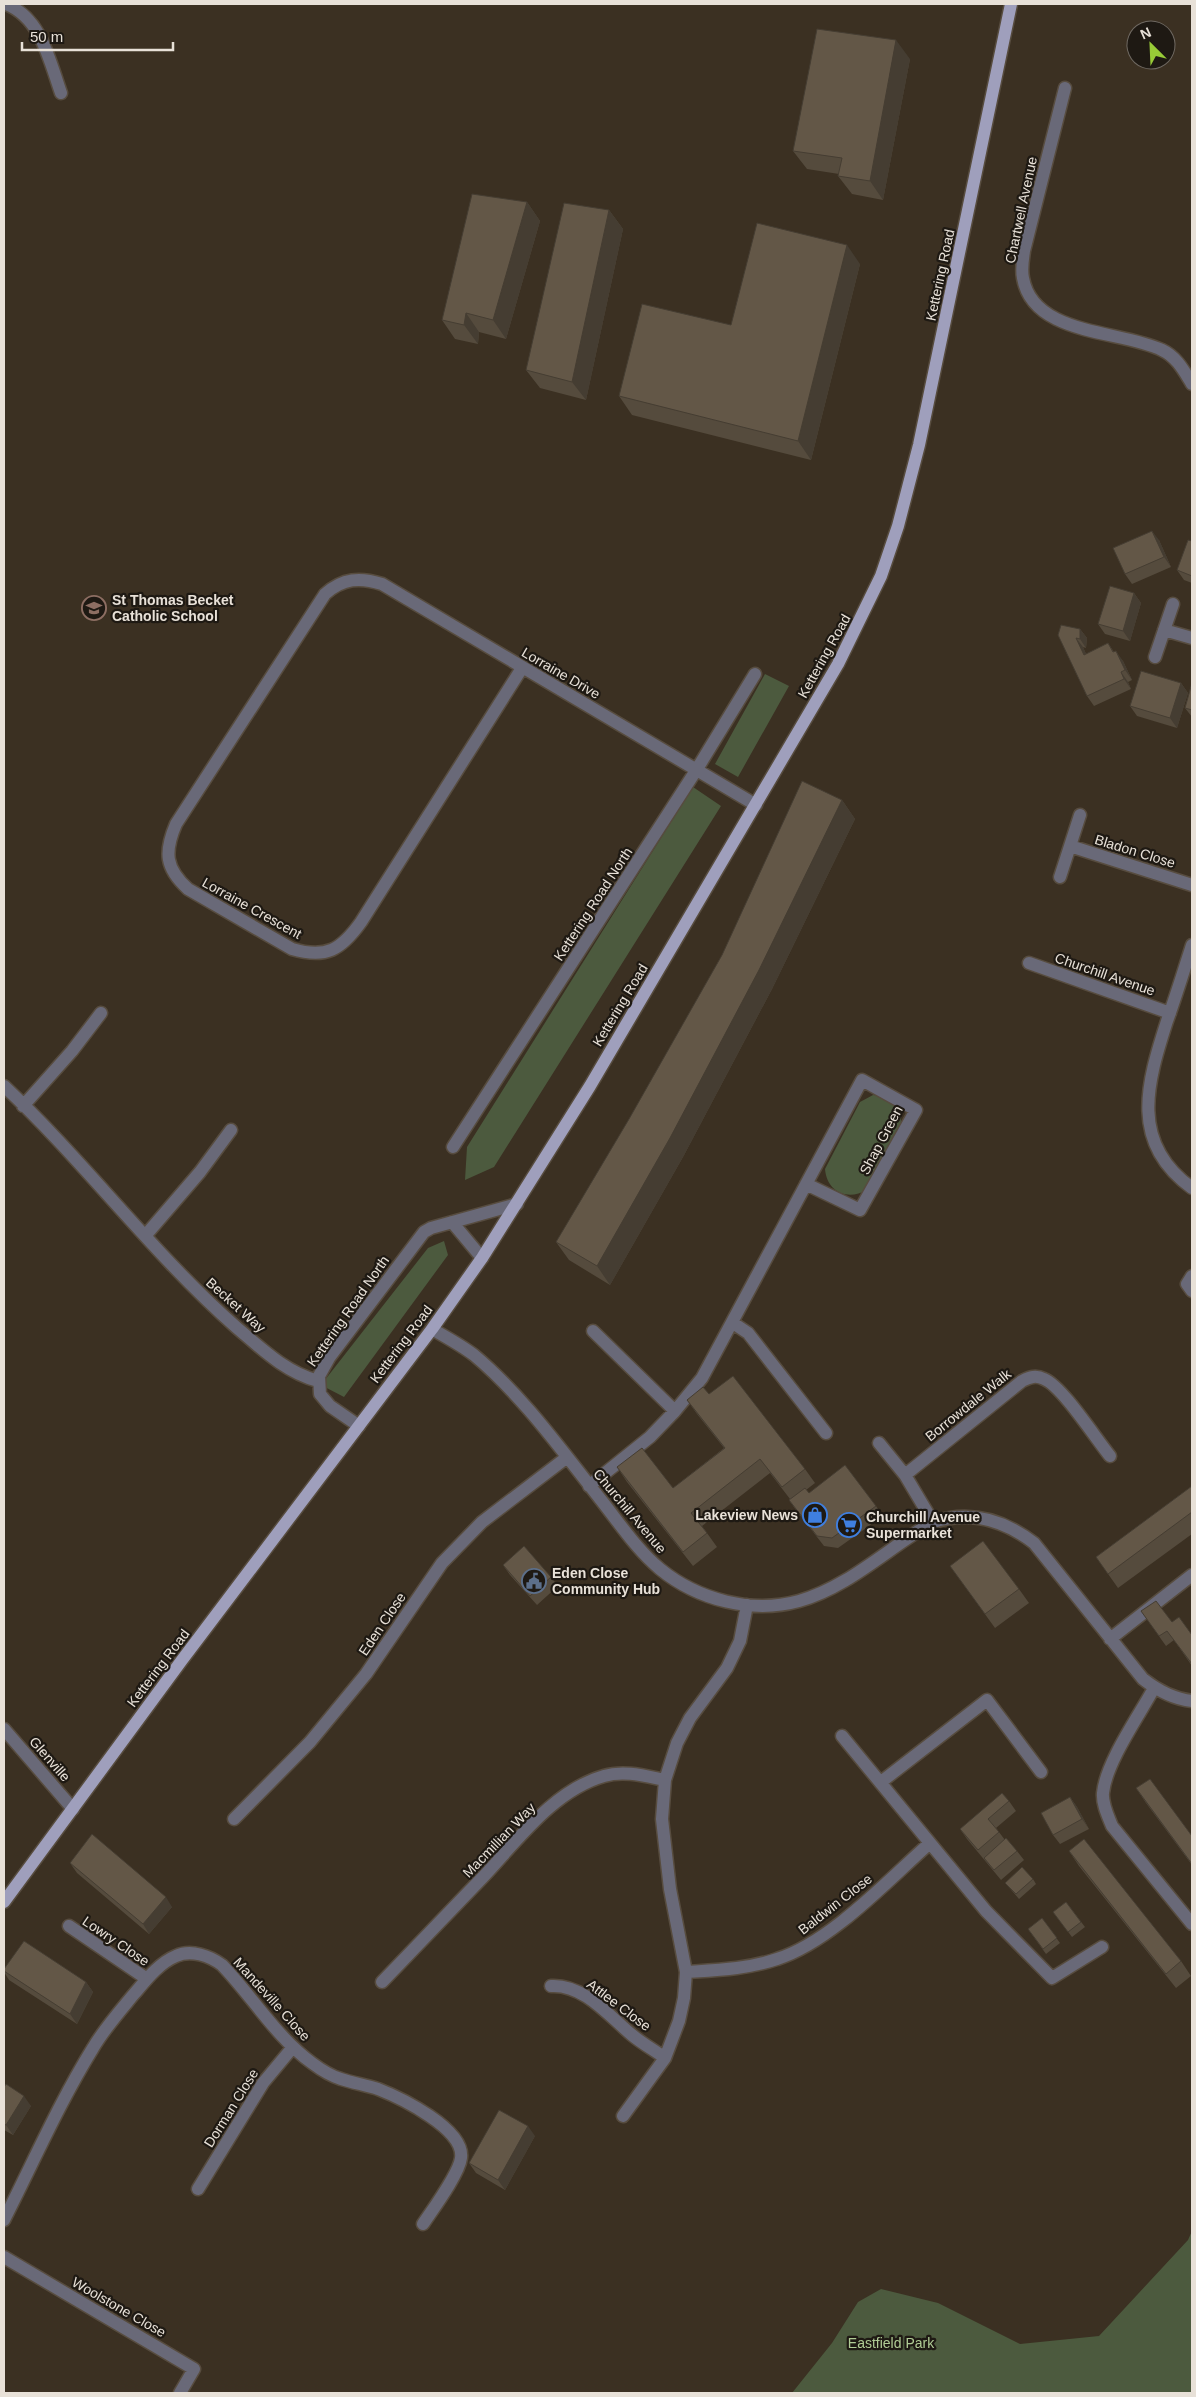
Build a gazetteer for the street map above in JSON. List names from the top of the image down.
{
  "streets": {
    "main road": ["Kettering Road"],
    "street": [
      "Chartwell Avenue",
      "Lorraine Drive",
      "Bladon Close",
      "Kettering Road North",
      "Lorraine Crescent",
      "Churchill Avenue",
      "Shap Green",
      "Becket Way",
      "Borrowdale Walk",
      "Eden Close",
      "Glenville",
      "Macmillian Way",
      "Baldwin Close",
      "Lowry Close",
      "Mandeville Close",
      "Attlee Close",
      "Dorman Close",
      "Woolstone Close"
    ]
  },
  "crossings": [
    ["Kettering Road", "Lorraine Drive"],
    ["Kettering Road", "Kettering Road North"],
    ["Kettering Road", "Churchill Avenue"],
    ["Kettering Road", "Glenville"],
    ["Lorraine Drive", "Kettering Road North"],
    ["Lorraine Drive", "Lorraine Crescent"],
    ["Kettering Road North", "Becket Way"],
    ["Churchill Avenue", "Shap Green"],
    ["Churchill Avenue", "Eden Close"],
    ["Lowry Close", "Mandeville Close"],
    ["Mandeville Close", "Dorman Close"]
  ],
  "parks": ["Eastfield Park"],
  "places": {
    "school or university": ["St Thomas Becket Catholic School"],
    "shop": ["Lakeview News"],
    "supermarket": ["Churchill Avenue Supermarket"],
    "public building": ["Eden Close Community Hub"]
  },
  "scale_bar": "50 m",
  "north": "top left"
}
